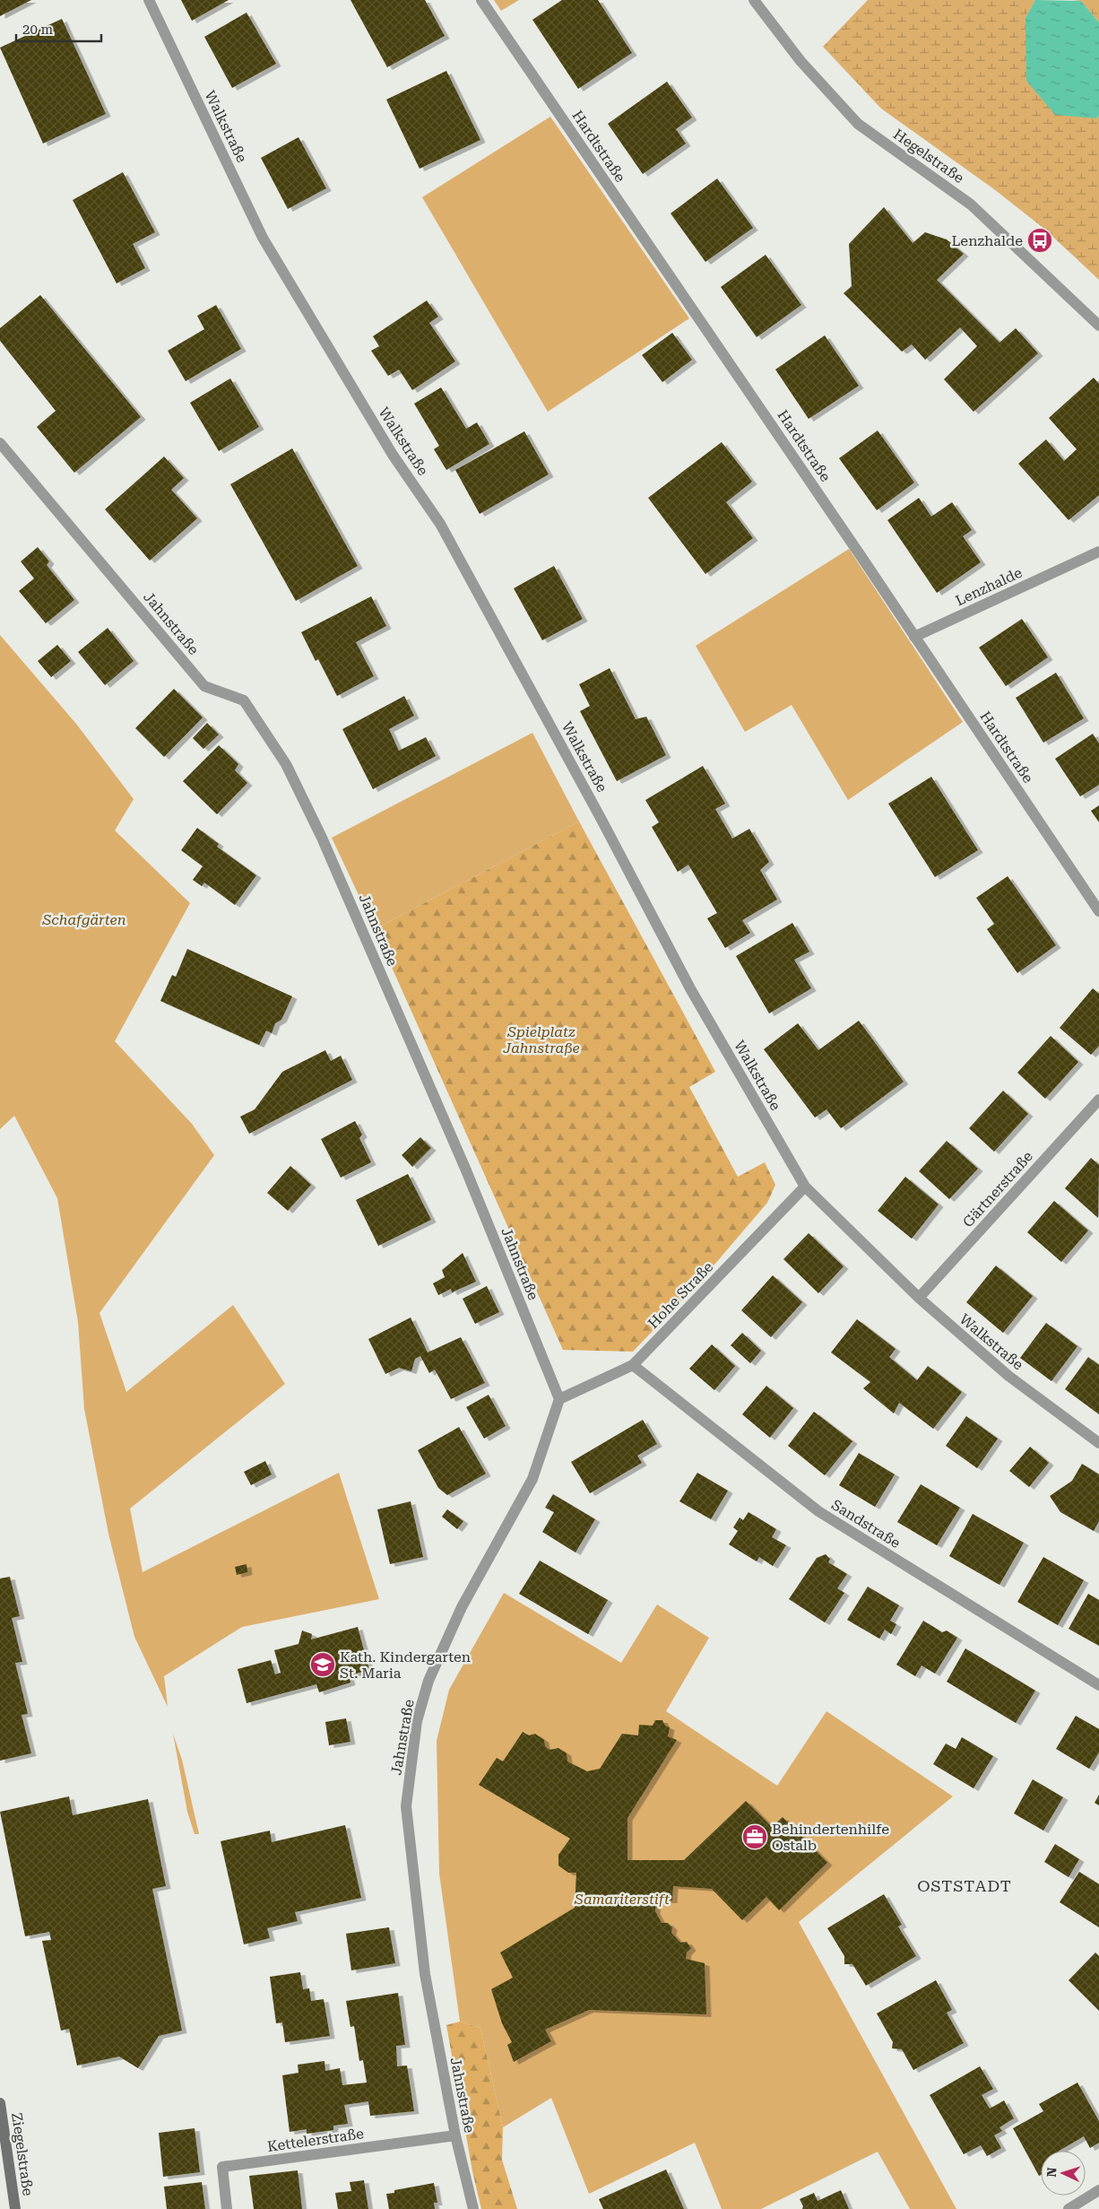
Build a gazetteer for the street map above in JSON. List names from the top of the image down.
{
  "streets": {
    "main road": ["Ziegelstraße"],
    "street": [
      "Walkstraße",
      "Hardtstraße",
      "Hegelstraße",
      "Lenzhalde",
      "Jahnstraße",
      "Gärtnerstraße",
      "Hohe Straße",
      "Sandstraße",
      "Kettelerstraße"
    ]
  },
  "crossings": [
    ["Walkstraße", "Gärtnerstraße"],
    ["Walkstraße", "Hohe Straße"],
    ["Hardtstraße", "Lenzhalde"],
    ["Jahnstraße", "Hohe Straße"],
    ["Jahnstraße", "Kettelerstraße"],
    ["Hohe Straße", "Sandstraße"]
  ],
  "districts": ["OSTSTADT"],
  "parks": ["Schafgärten", "Spielplatz Jahnstraße", "Samariterstift"],
  "places": {
    "bus stop": ["Lenzhalde"],
    "school or university": ["Kath. Kindergarten St. Maria"],
    "office": ["Behindertenhilfe Ostalb"]
  },
  "scale_bar": "20 m",
  "north": "left"
}
